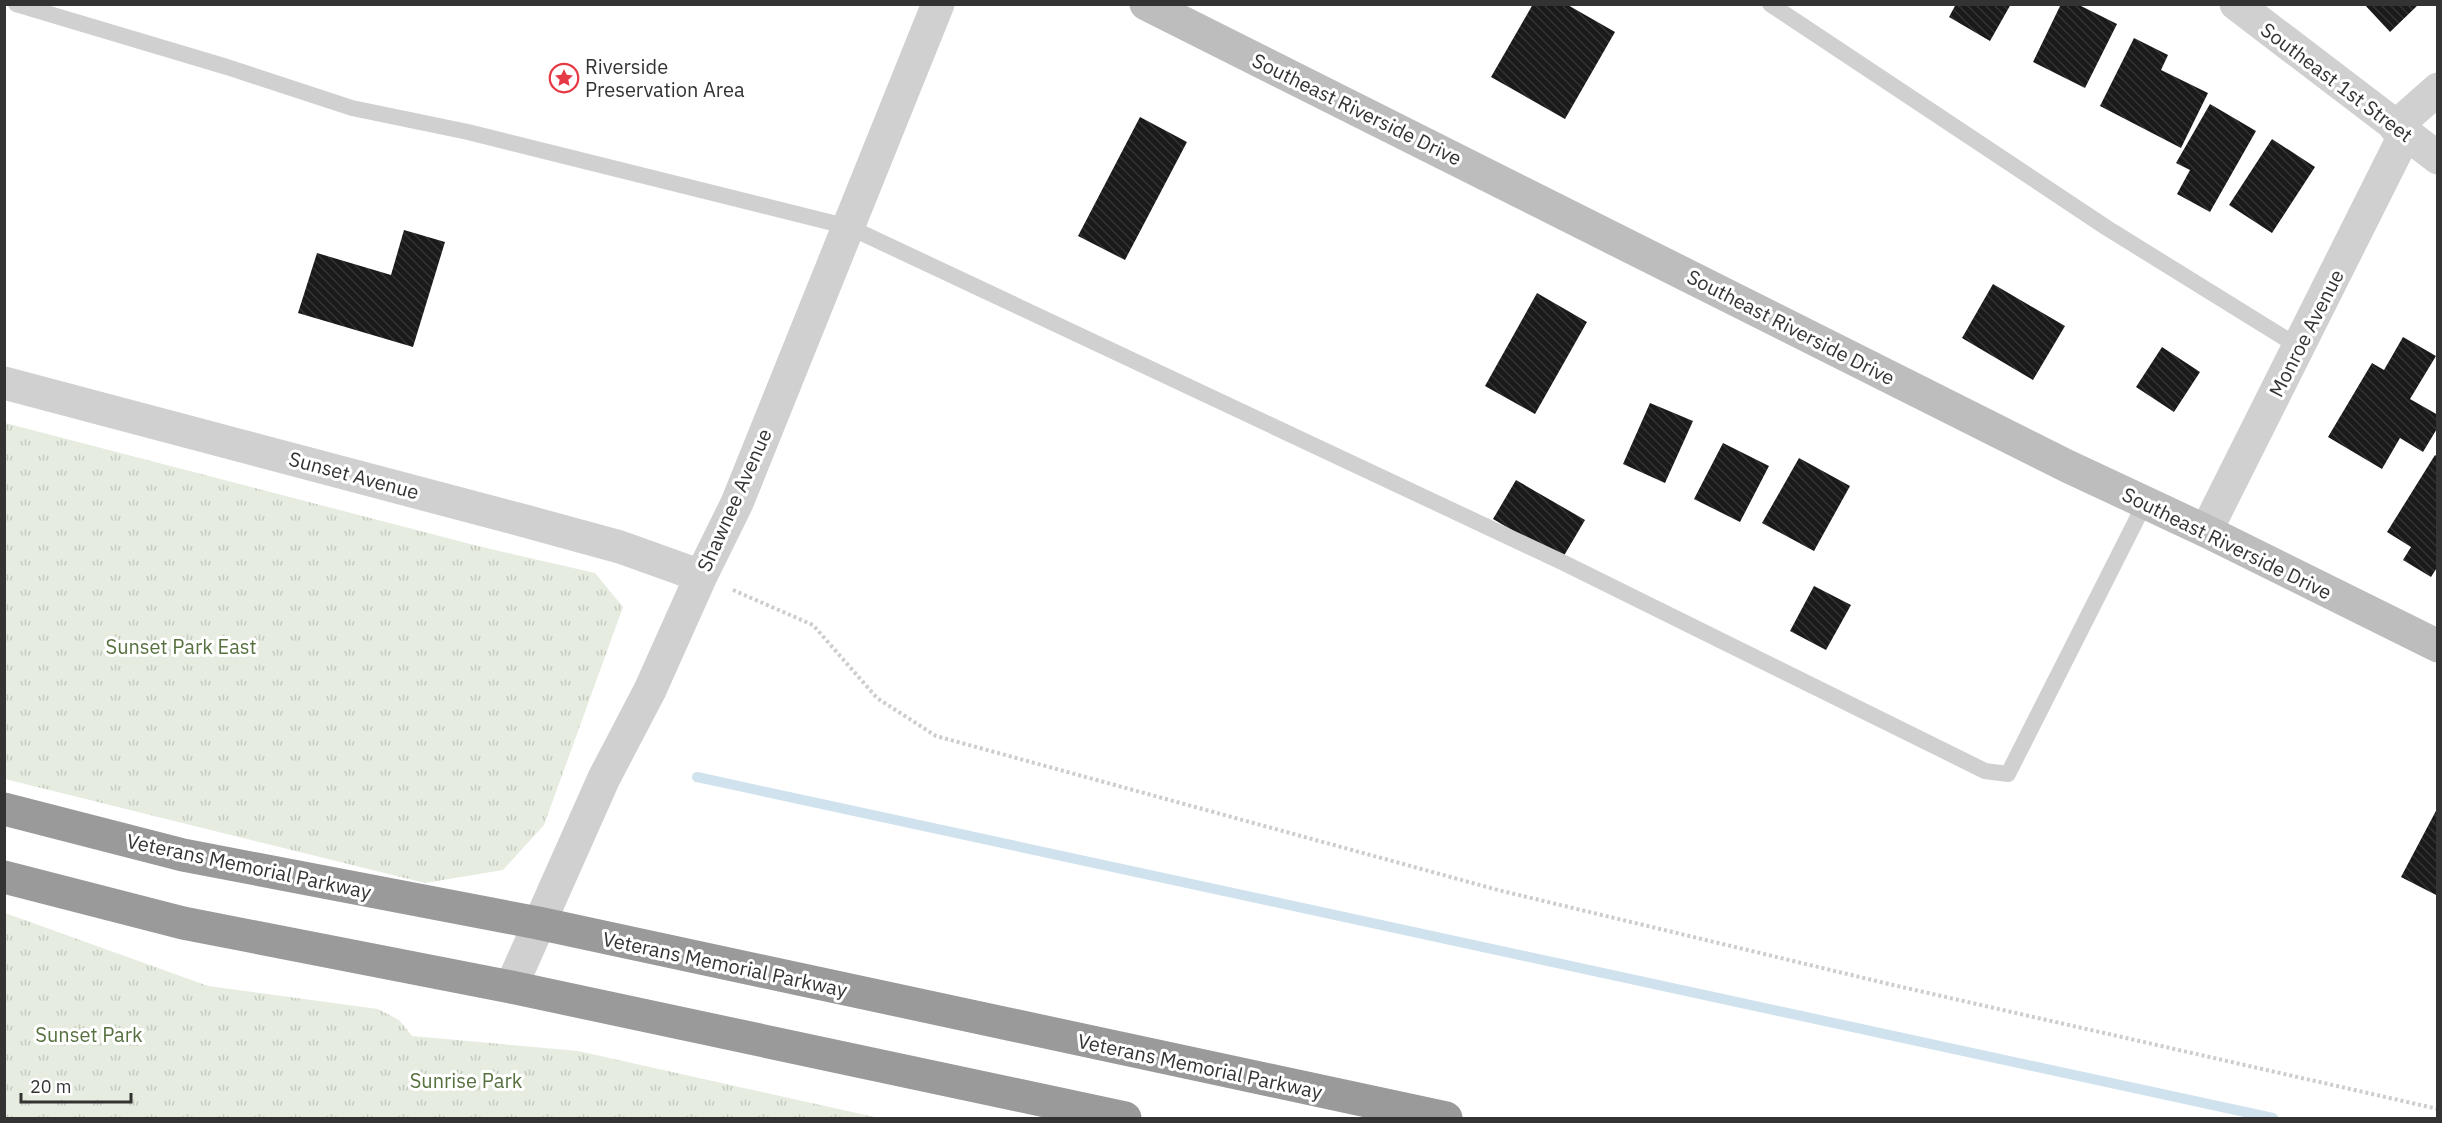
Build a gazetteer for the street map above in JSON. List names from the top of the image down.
{
  "streets": {
    "highway": ["Veterans Memorial Parkway"],
    "street": [
      "Southeast 1st Street",
      "Southeast Riverside Drive",
      "Monroe Avenue",
      "Sunset Avenue",
      "Shawnee Avenue"
    ]
  },
  "crossings": [
    ["Southeast 1st Street", "Monroe Avenue"],
    ["Southeast Riverside Drive", "Monroe Avenue"],
    ["Sunset Avenue", "Shawnee Avenue"],
    ["Shawnee Avenue", "Veterans Memorial Parkway"]
  ],
  "parks": ["Sunset Park East", "Sunset Park", "Sunrise Park"],
  "places": {
    "place": ["Riverside Preservation Area"]
  },
  "scale_bar": "20 m"
}
